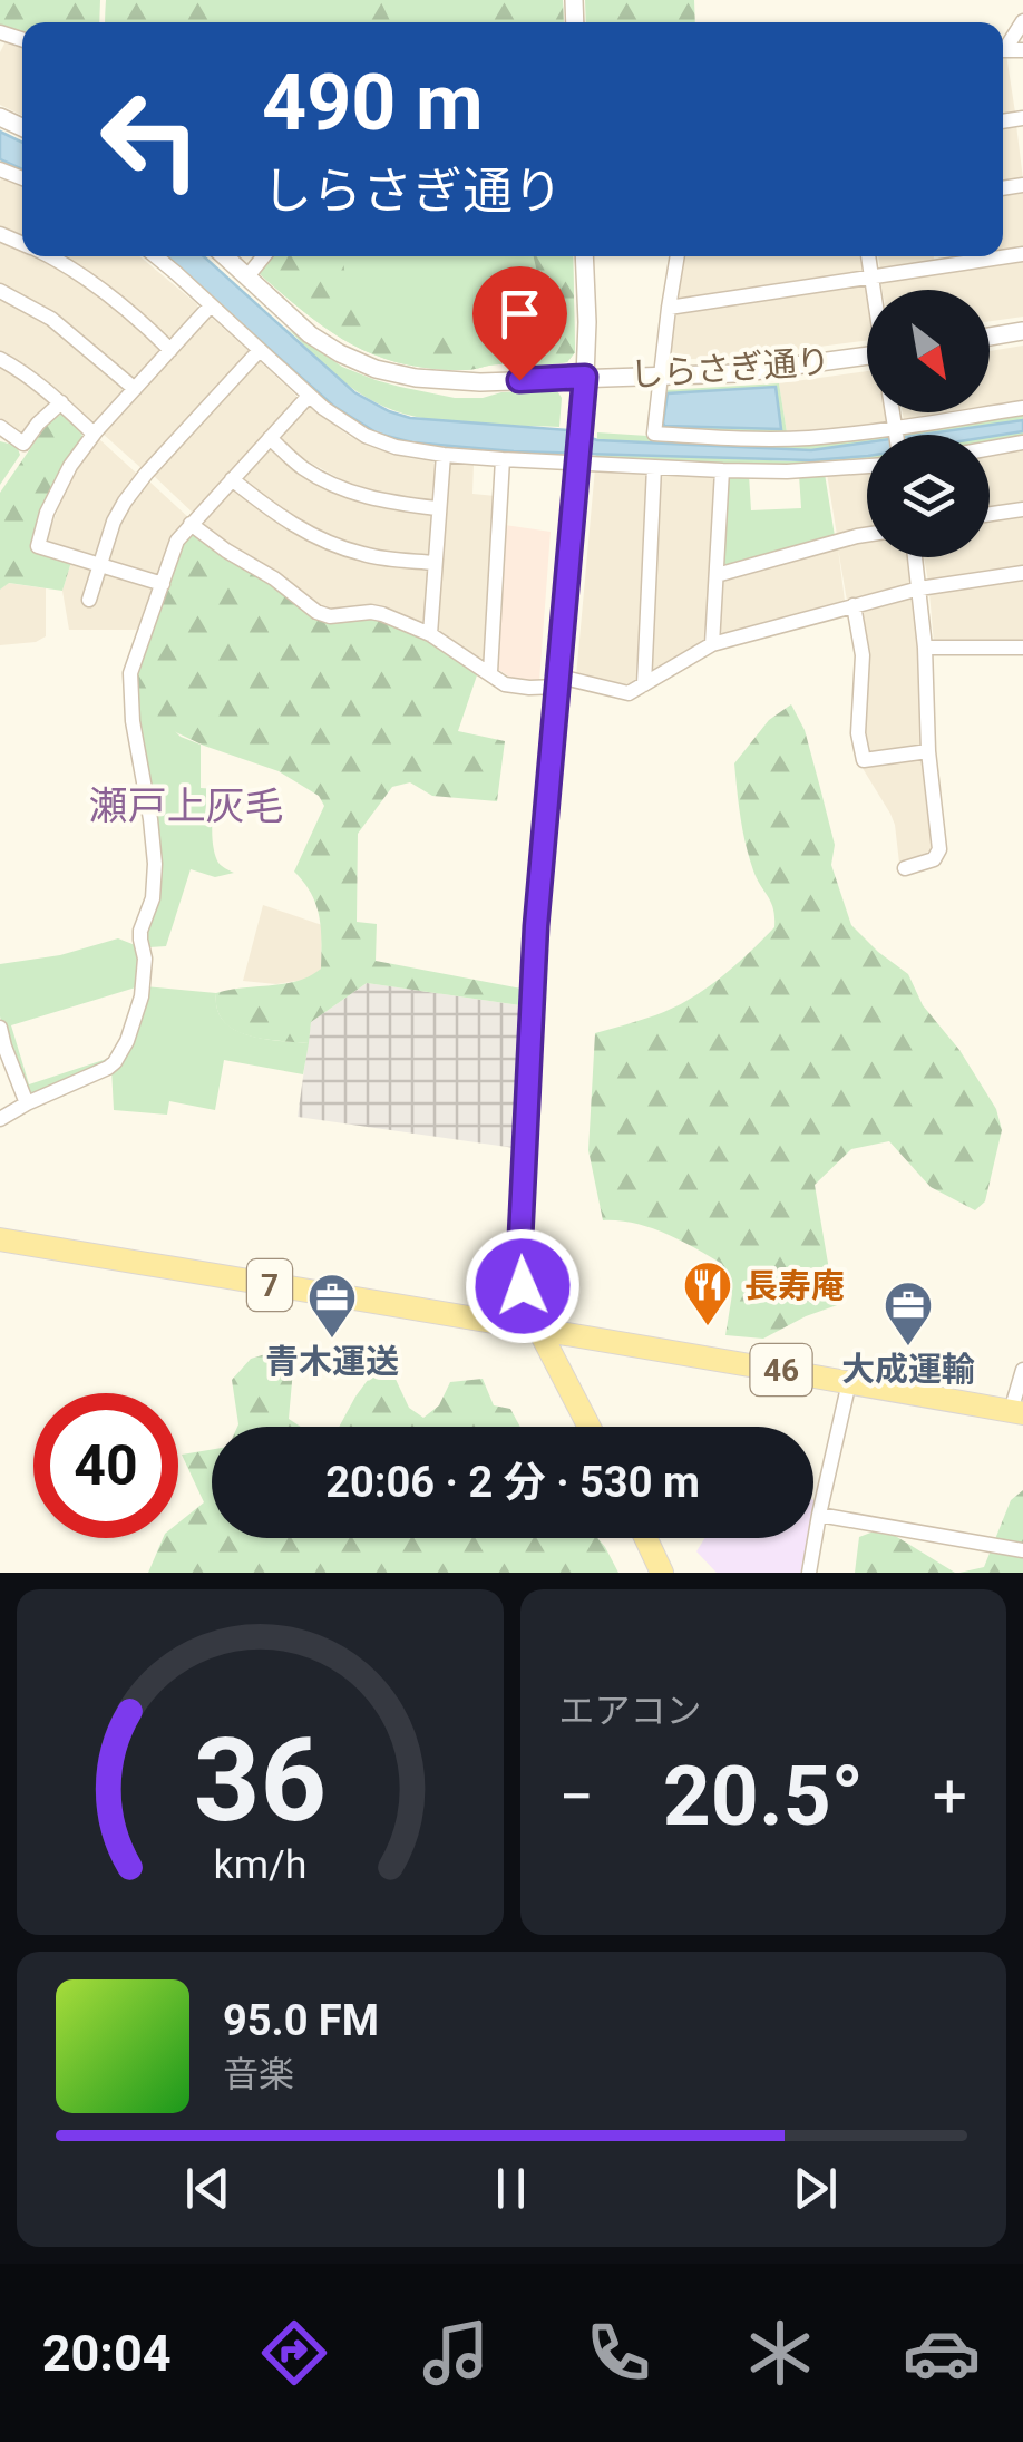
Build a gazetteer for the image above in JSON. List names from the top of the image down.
{
  "streets": {
    "main road": ["7", "46"],
    "street": ["しらさぎ通り"]
  },
  "crossings": [
    ["7", "46"]
  ],
  "districts": ["瀬戸上灰毛"],
  "places": {
    "restaurant": ["長寿庵"],
    "office": ["青木運送", "大成運輸"]
  },
  "north": "bottom right",
  "page": {
    "turn": ["490 m", "しらさぎ通り"],
    "limit": "40",
    "trip": "20:06 · 2 分 · 530 m",
    "tile": "エアコン",
    "heat": ["−", "20.5°", "+"],
    "song": ["95.0 FM", "音楽"],
    "tabs": "20:04",
    "gauge": ["36", "km/h"]
  }
}
